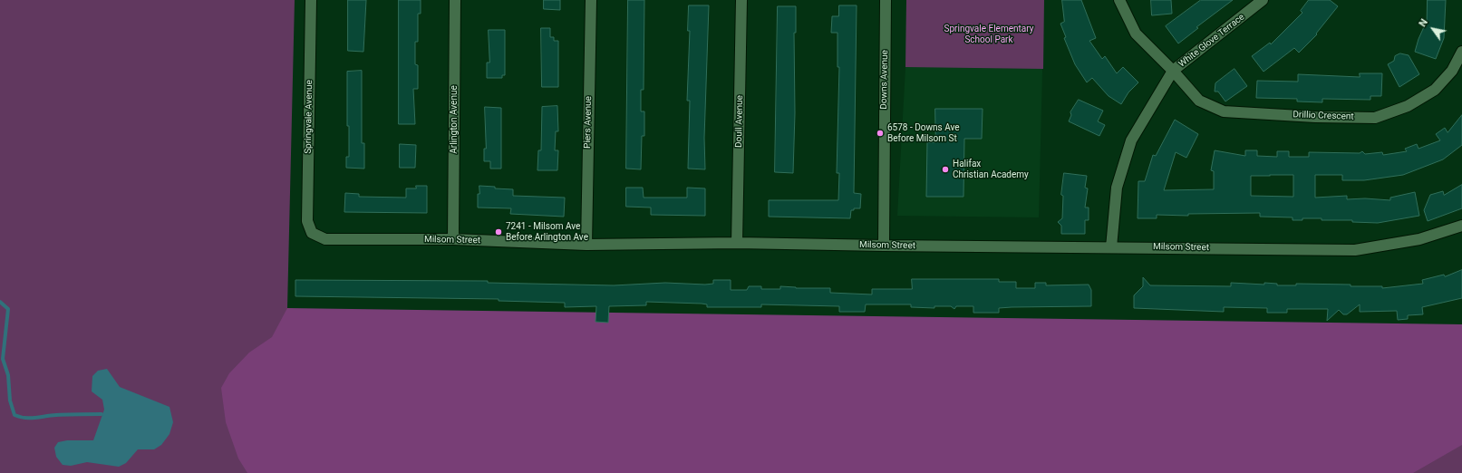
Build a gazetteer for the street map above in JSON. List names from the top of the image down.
{
  "streets": {
    "street": [
      "White Glove Terrace",
      "Downs Avenue",
      "Drillio Crescent",
      "Springvale Avenue",
      "Arlington Avenue",
      "Doull Avenue",
      "Piers Avenue",
      "Milsom Street"
    ]
  },
  "crossings": [
    ["White Glove Terrace", "Drillio Crescent"],
    ["White Glove Terrace", "Milsom Street"],
    ["Downs Avenue", "Milsom Street"],
    ["Springvale Avenue", "Milsom Street"],
    ["Arlington Avenue", "Milsom Street"],
    ["Doull Avenue", "Milsom Street"],
    ["Piers Avenue", "Milsom Street"]
  ],
  "parks": ["Springvale Elementary School Park"],
  "places": ["6578 - Downs Ave Before Milsom St", "Halifax Christian Academy", "7241 - Milsom Ave Before Arlington Ave"],
  "north": "top left"
}
